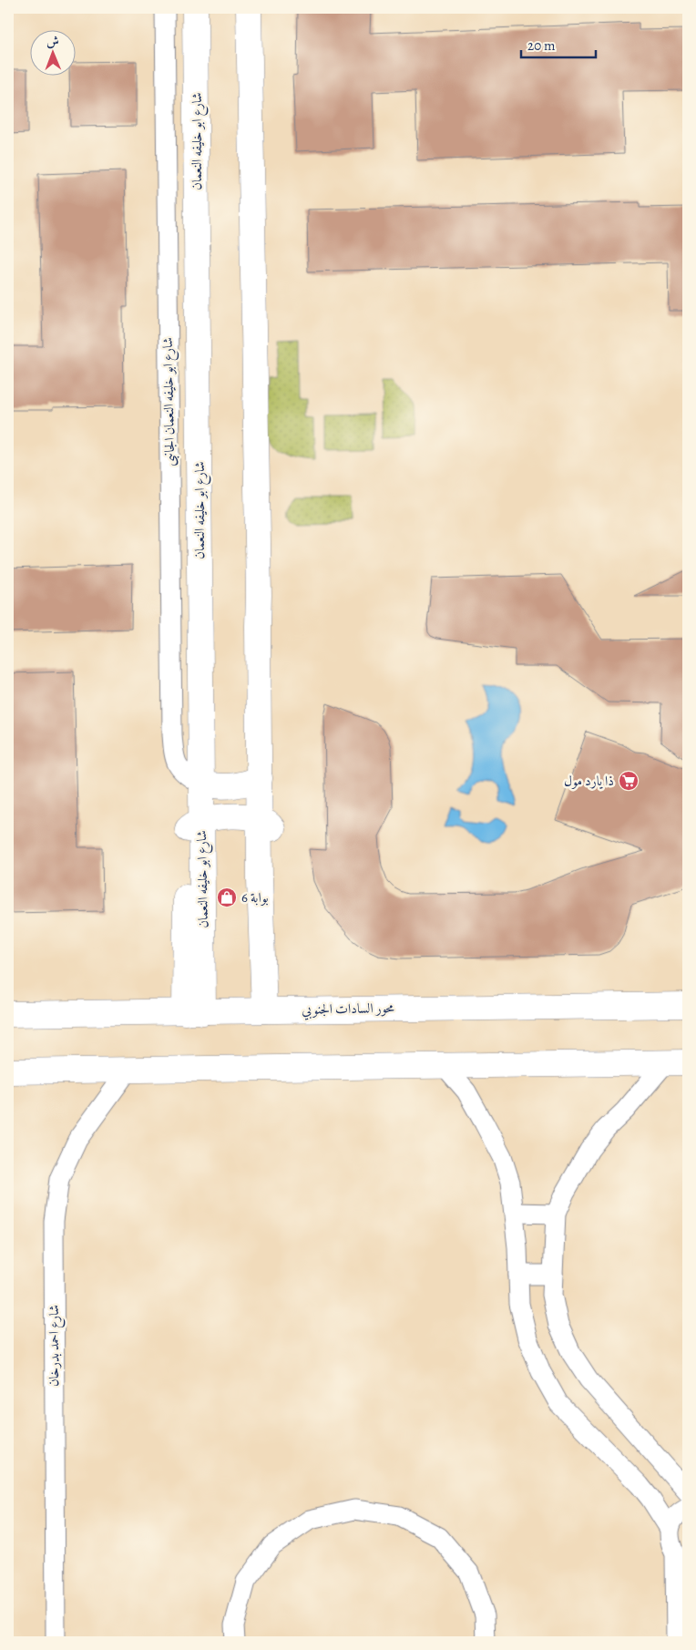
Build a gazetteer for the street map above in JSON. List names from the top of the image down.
{
  "streets": {
    "street": [
      "شارع ابو خليفه النعمان",
      "شارع ابو خليفه النعمان الجانبى",
      "محور السادات الجنوبي",
      "شارع احمد بدرخان"
    ]
  },
  "crossings": [
    ["شارع ابو خليفه النعمان", "شارع ابو خليفه النعمان الجانبى"],
    ["شارع ابو خليفه النعمان", "محور السادات الجنوبي"]
  ],
  "places": {
    "supermarket": ["ذا يارد مول"],
    "shop": ["بوابة 6"]
  },
  "scale_bar": "20 m",
  "north": "top"
}
